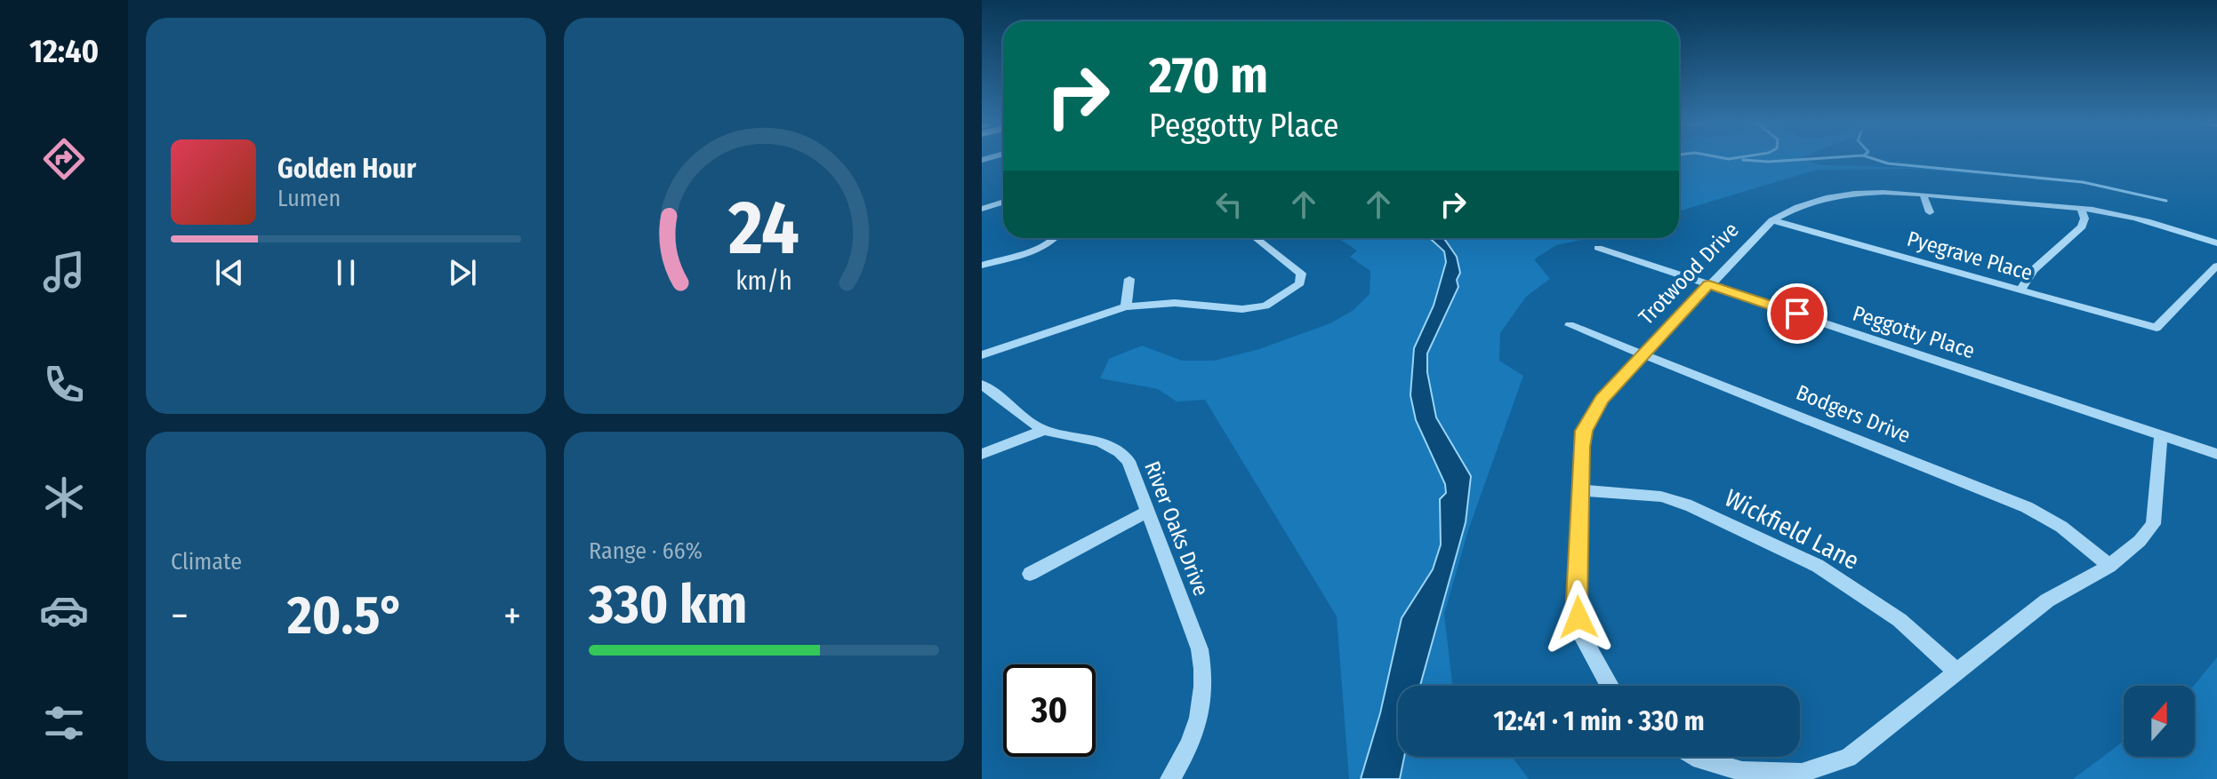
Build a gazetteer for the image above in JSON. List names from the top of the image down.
{
  "streets": {
    "street": [
      "Pyegrave Place",
      "Trotwood Drive",
      "Peggotty Place",
      "Bodgers Drive",
      "River Oaks Drive",
      "Wickfield Lane"
    ]
  },
  "crossings": [
    ["Pyegrave Place", "Trotwood Drive"],
    ["Trotwood Drive", "Peggotty Place"],
    ["Trotwood Drive", "Bodgers Drive"],
    ["Trotwood Drive", "Wickfield Lane"]
  ],
  "north": "top",
  "page": {
    "tabs": "12:40",
    "turn": ["270 m", "Peggotty Place"],
    "song": ["Golden Hour", "Lumen"],
    "tile": [
      "Climate",
      ["Range · 66%", "330 km"]
    ],
    "heat": ["−", "20.5°", "+"],
    "limit": "30",
    "trip": "12:41 · 1 min · 330 m",
    "gauge": ["24", "km/h"]
  }
}
